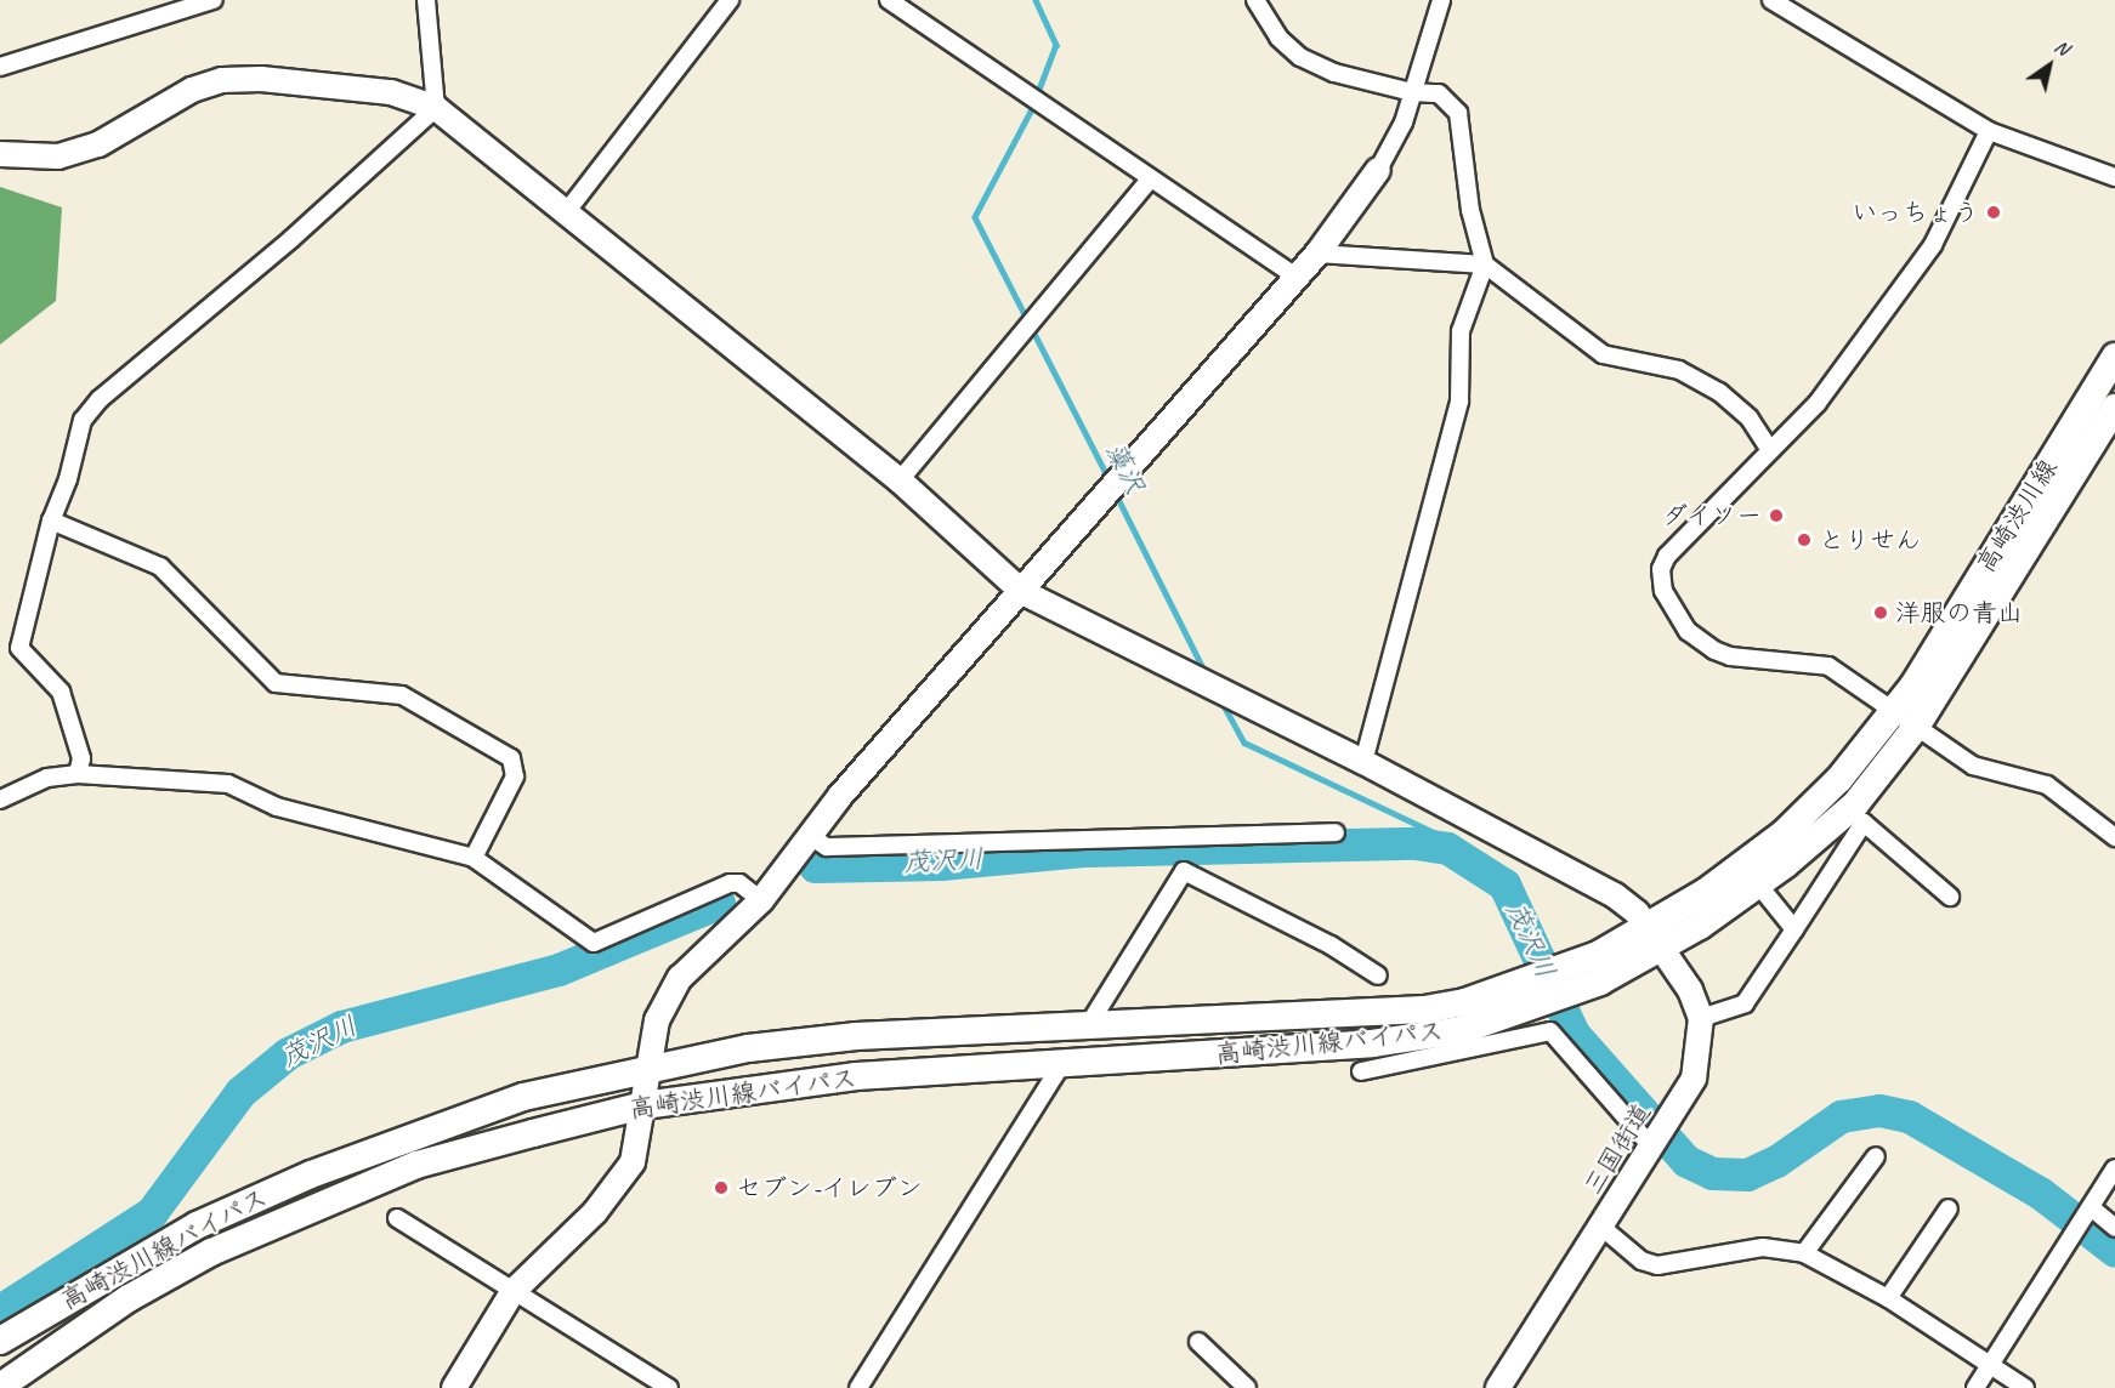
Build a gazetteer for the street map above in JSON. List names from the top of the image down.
{
  "streets": {
    "main road": ["高崎渋川線", "高崎渋川線バイパス"],
    "street": ["三国街道"]
  },
  "crossings": [
    ["高崎渋川線", "高崎渋川線バイパス"]
  ],
  "water": ["藻沢", "茂沢川"],
  "places": [
    "いっちょう",
    "ダイソー",
    "とりせん",
    "洋服の青山",
    "セブン-イレブン"
  ],
  "north": "top right"
}
